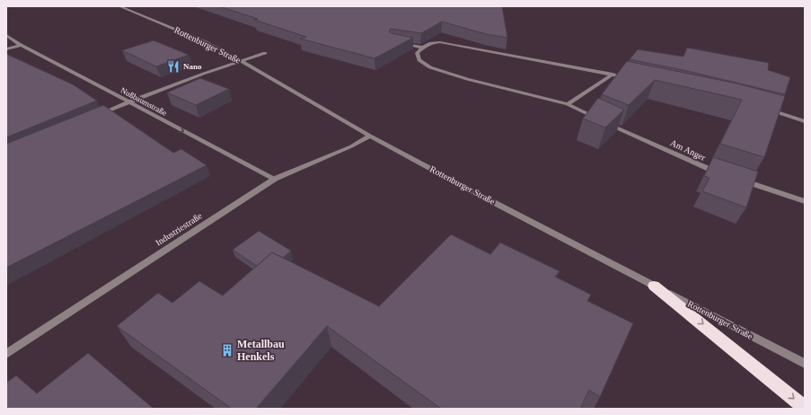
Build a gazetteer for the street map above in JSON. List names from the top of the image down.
{
  "streets": {
    "street": [
      "Rottenburger Straße",
      "Nußbaumstraße",
      "Am Anger",
      "Industriestraße"
    ]
  },
  "crossings": [
    ["Rottenburger Straße", "Industriestraße"],
    ["Nußbaumstraße", "Industriestraße"]
  ],
  "one_way": ["Nußbaumstraße"],
  "places": {
    "restaurant": ["Nano"],
    "building": ["Metallbau Henkels"]
  }
}
